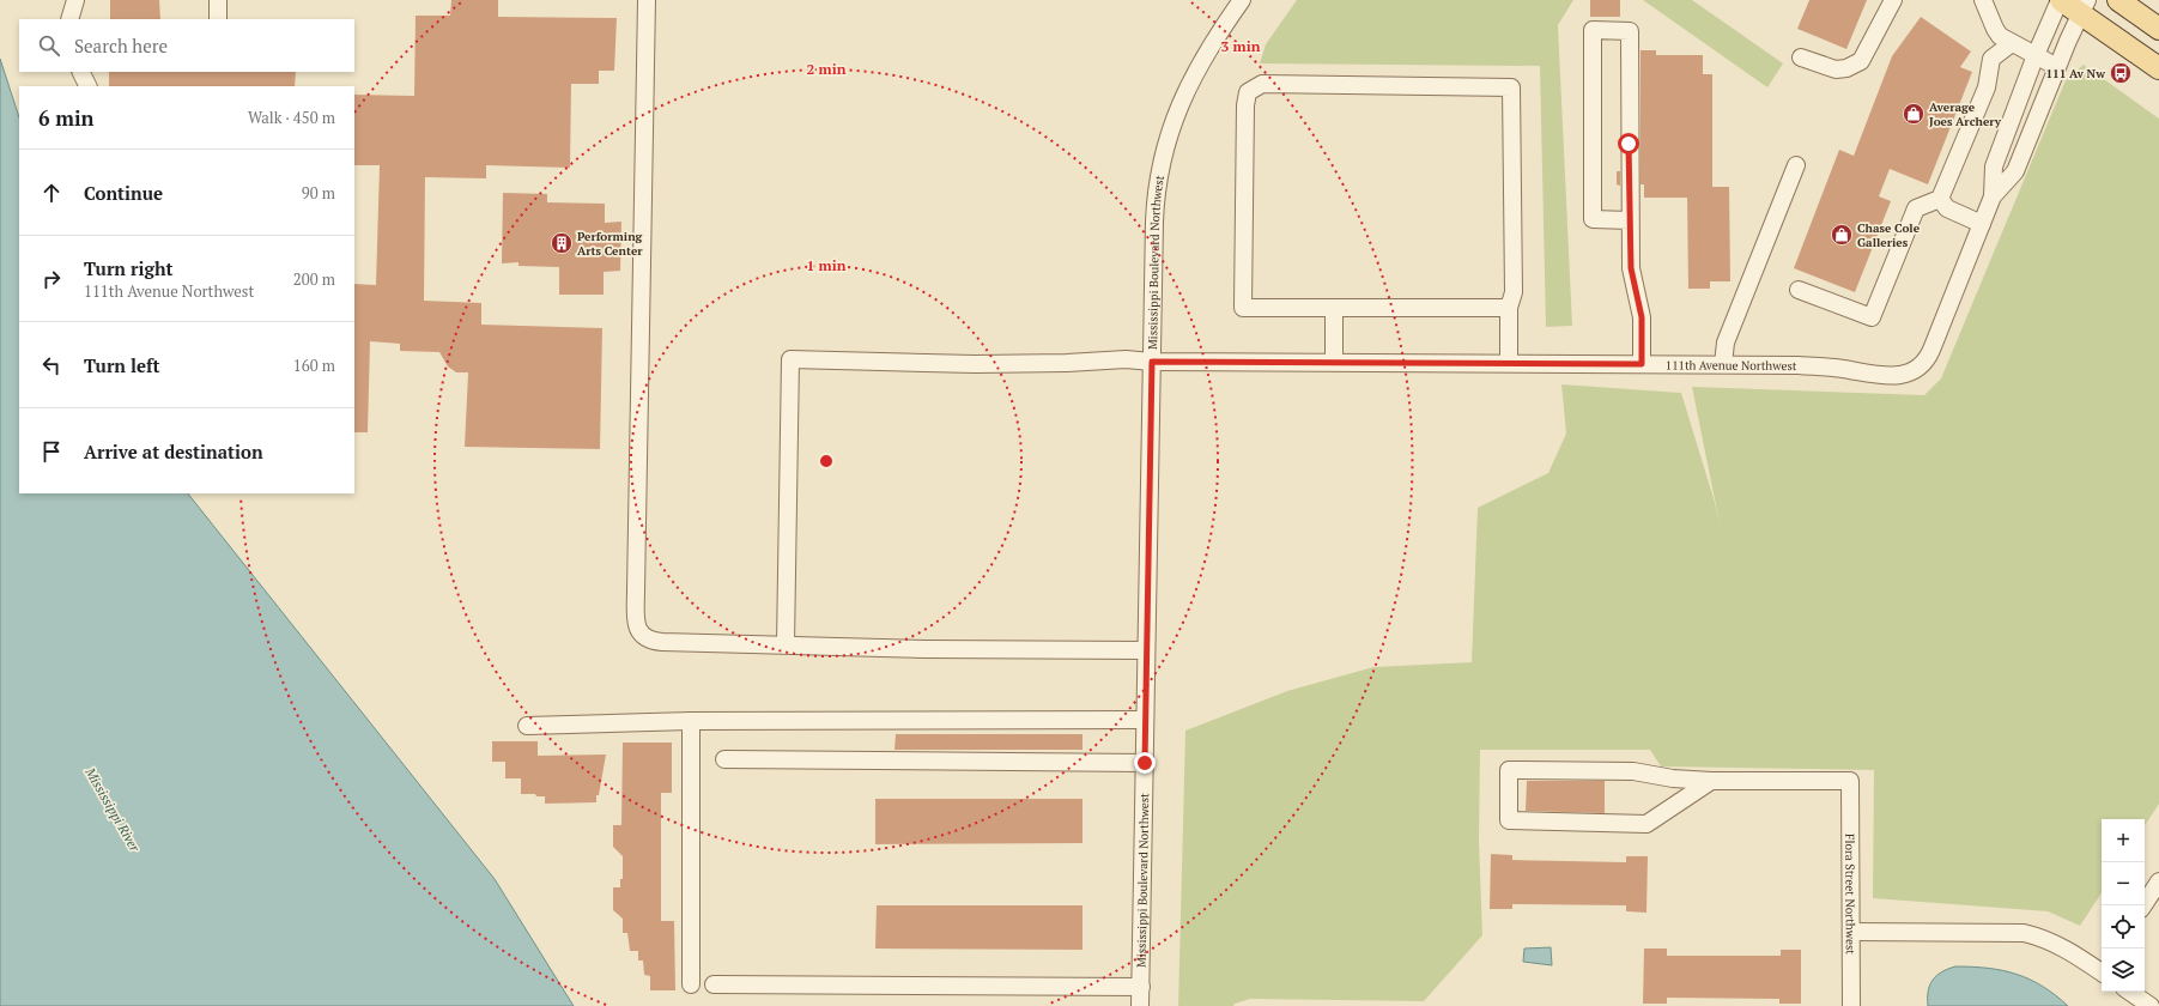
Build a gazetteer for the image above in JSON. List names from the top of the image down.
{
  "streets": {
    "street": ["Mississippi Boulevard Northwest", "111th Avenue Northwest", "Flora Street Northwest"]
  },
  "crossings": [
    ["Mississippi Boulevard Northwest", "111th Avenue Northwest"]
  ],
  "water": ["Mississippi River"],
  "places": {
    "bus stop": ["111 Av Nw"],
    "shop": ["Average Joes Archery", "Chase Cole Galleries"],
    "building": ["Performing Arts Center"]
  },
  "page": {
    "search": "Search here",
    "heading": ["6 min", "Walk · 450 m"],
    "list": [
      ["Continue", "90 m"],
      ["Turn right", "111th Avenue Northwest", "200 m"],
      ["Turn left", "160 m"],
      "Arrive at destination"
    ],
    "map_buttons": ["+", "−"]
  },
  "rings": ["3 min", "2 min", "1 min"]
}
